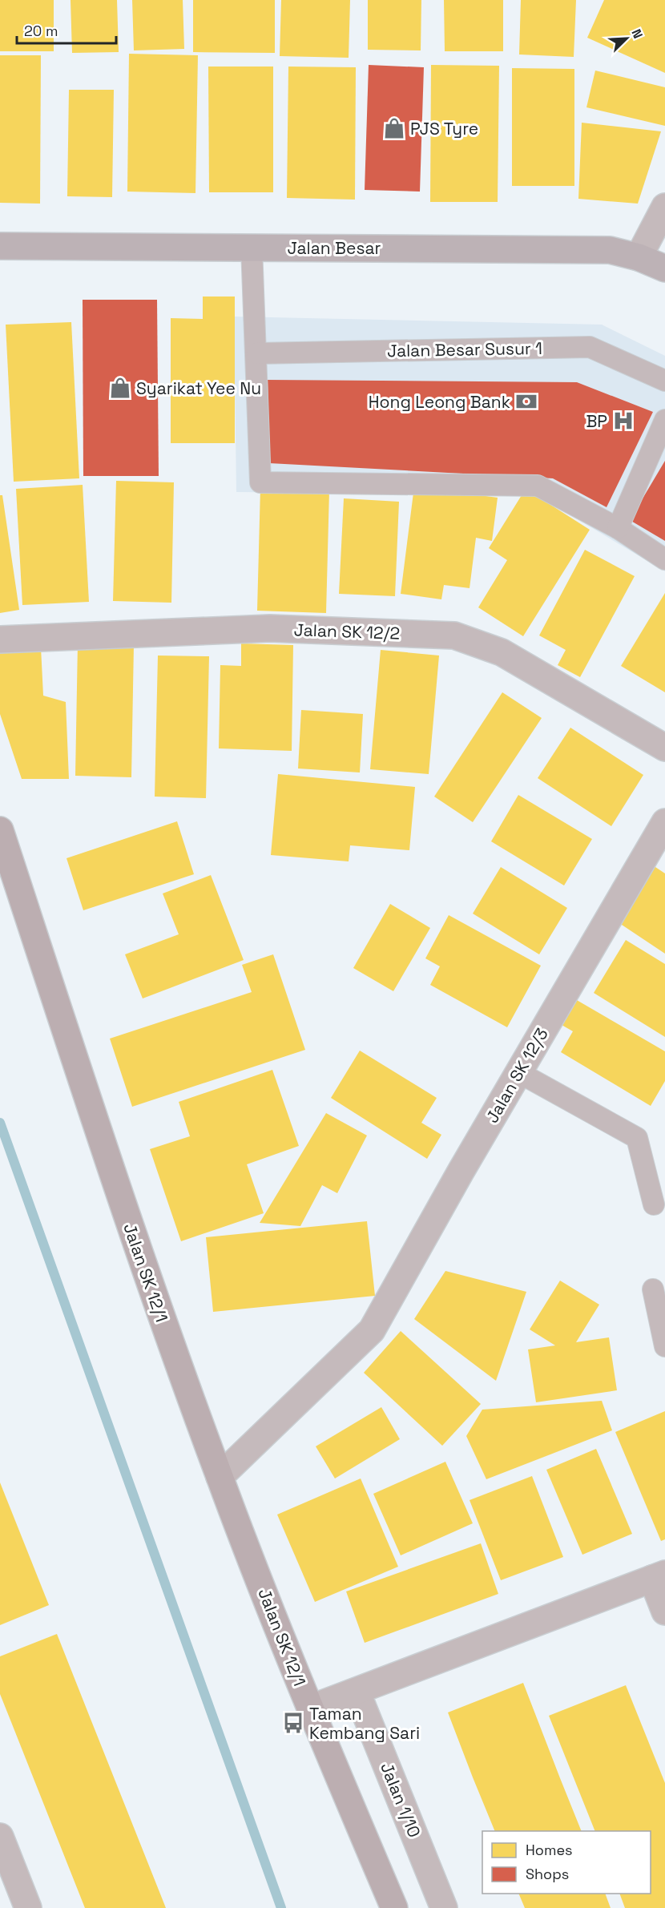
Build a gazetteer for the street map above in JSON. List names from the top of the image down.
{
  "streets": {
    "main road": ["Jalan Besar", "Jalan SK 12/1"],
    "street": ["Jalan SK 12/2", "Jalan SK 12/3", "Jalan 1/10"],
    "lane": ["Jalan Besar Susur 1"]
  },
  "crossings": [
    ["Jalan SK 12/3", "Jalan SK 12/1"]
  ],
  "places": {
    "shop": ["PJS Tyre", "Syarikat Yee Nu"],
    "bank": ["Hong Leong Bank"],
    "hospital": ["BP"],
    "bus stop": ["Taman Kembang Sari"]
  },
  "legend": ["Homes", "Shops"],
  "scale_bar": "20 m",
  "north": "top right"
}
